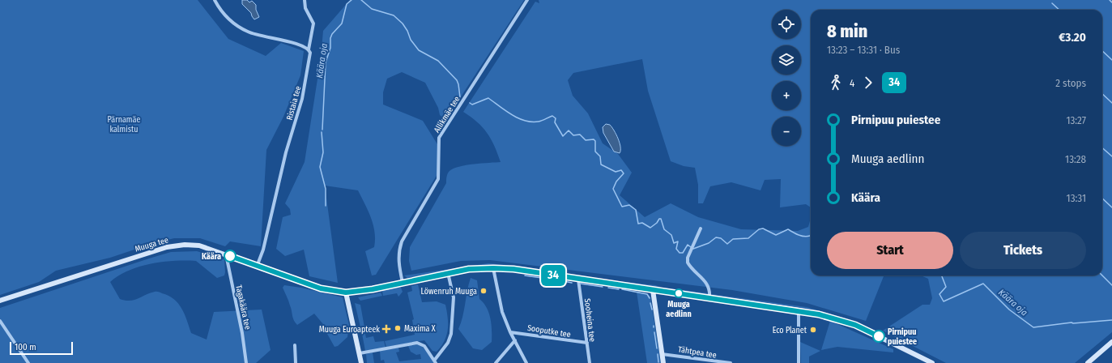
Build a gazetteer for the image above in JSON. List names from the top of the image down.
{
  "streets": {
    "main road": ["Muuga tee"],
    "street": [
      "Ristaia tee",
      "Allikmäe tee",
      "Tagakäära tee",
      "Sooheina tee",
      "Sooputke tee",
      "Tähtpea tee"
    ]
  },
  "crossings": [
    ["Ristaia tee", "Muuga tee"],
    ["Allikmäe tee", "Muuga tee"],
    ["Muuga tee", "Tagakäära tee"],
    ["Muuga tee", "Sooheina tee"],
    ["Sooheina tee", "Sooputke tee"]
  ],
  "water": ["Käära oja"],
  "parks": ["Pärnamäe kalmistu"],
  "places": {
    "other": [
      "Käära",
      "Löwenruh Muuga",
      "Muuga aedlinn",
      "Maxima X",
      "Eco Planet",
      "Pirnipuu puiestee"
    ],
    "health": ["Muuga Euroapteek"]
  },
  "lines": ["bus line 34"],
  "scale_bar": "100 m",
  "page": {
    "on_map": "34",
    "map_buttons": ["+", "−"],
    "heading": ["8 min", "13:23 – 13:31 · Bus", "€3.20"],
    "legs": ["4", "34", "2 stops"],
    "list": [
      {
        "name": "Pirnipuu puiestee",
        "value": "13:27"
      },
      {
        "name": "Muuga aedlinn",
        "value": "13:28"
      },
      {
        "name": "Käära",
        "value": "13:31"
      }
    ],
    "buttons": ["Start", "Tickets"],
    "scale": "100 m"
  }
}
